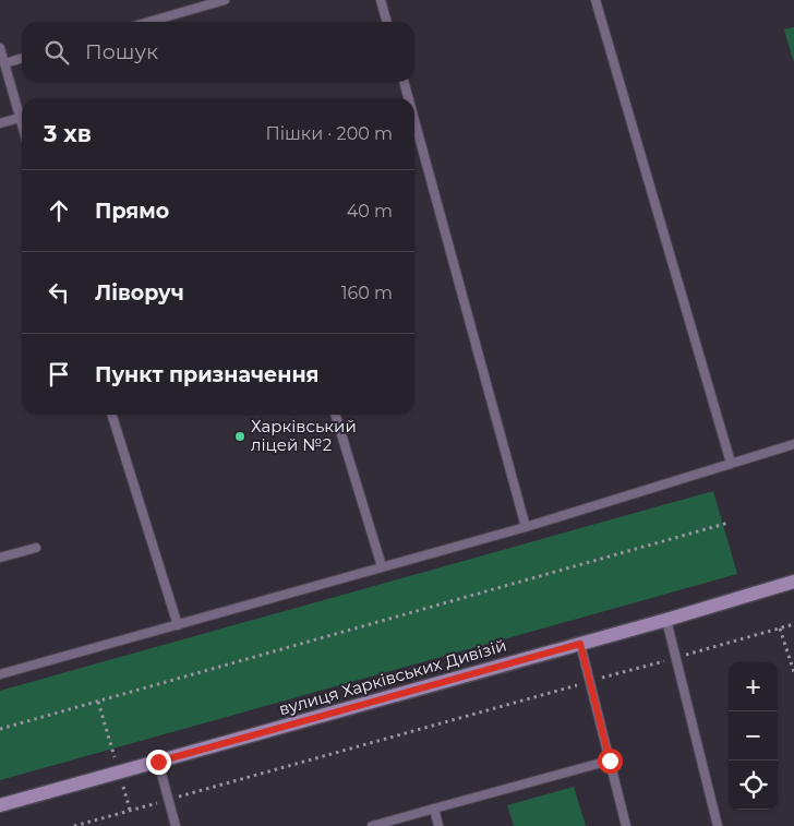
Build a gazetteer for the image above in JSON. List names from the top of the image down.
{
  "streets": {
    "street": ["вулиця Харківських Дивізій"]
  },
  "places": ["Харківський ліцей №2"],
  "page": {
    "search": "Пошук",
    "heading": ["3 хв", "Пішки · 200 m"],
    "list": [
      ["Прямо", "40 m"],
      ["Ліворуч", "160 m"],
      "Пункт призначення"
    ],
    "map_buttons": ["+", "−"]
  }
}
